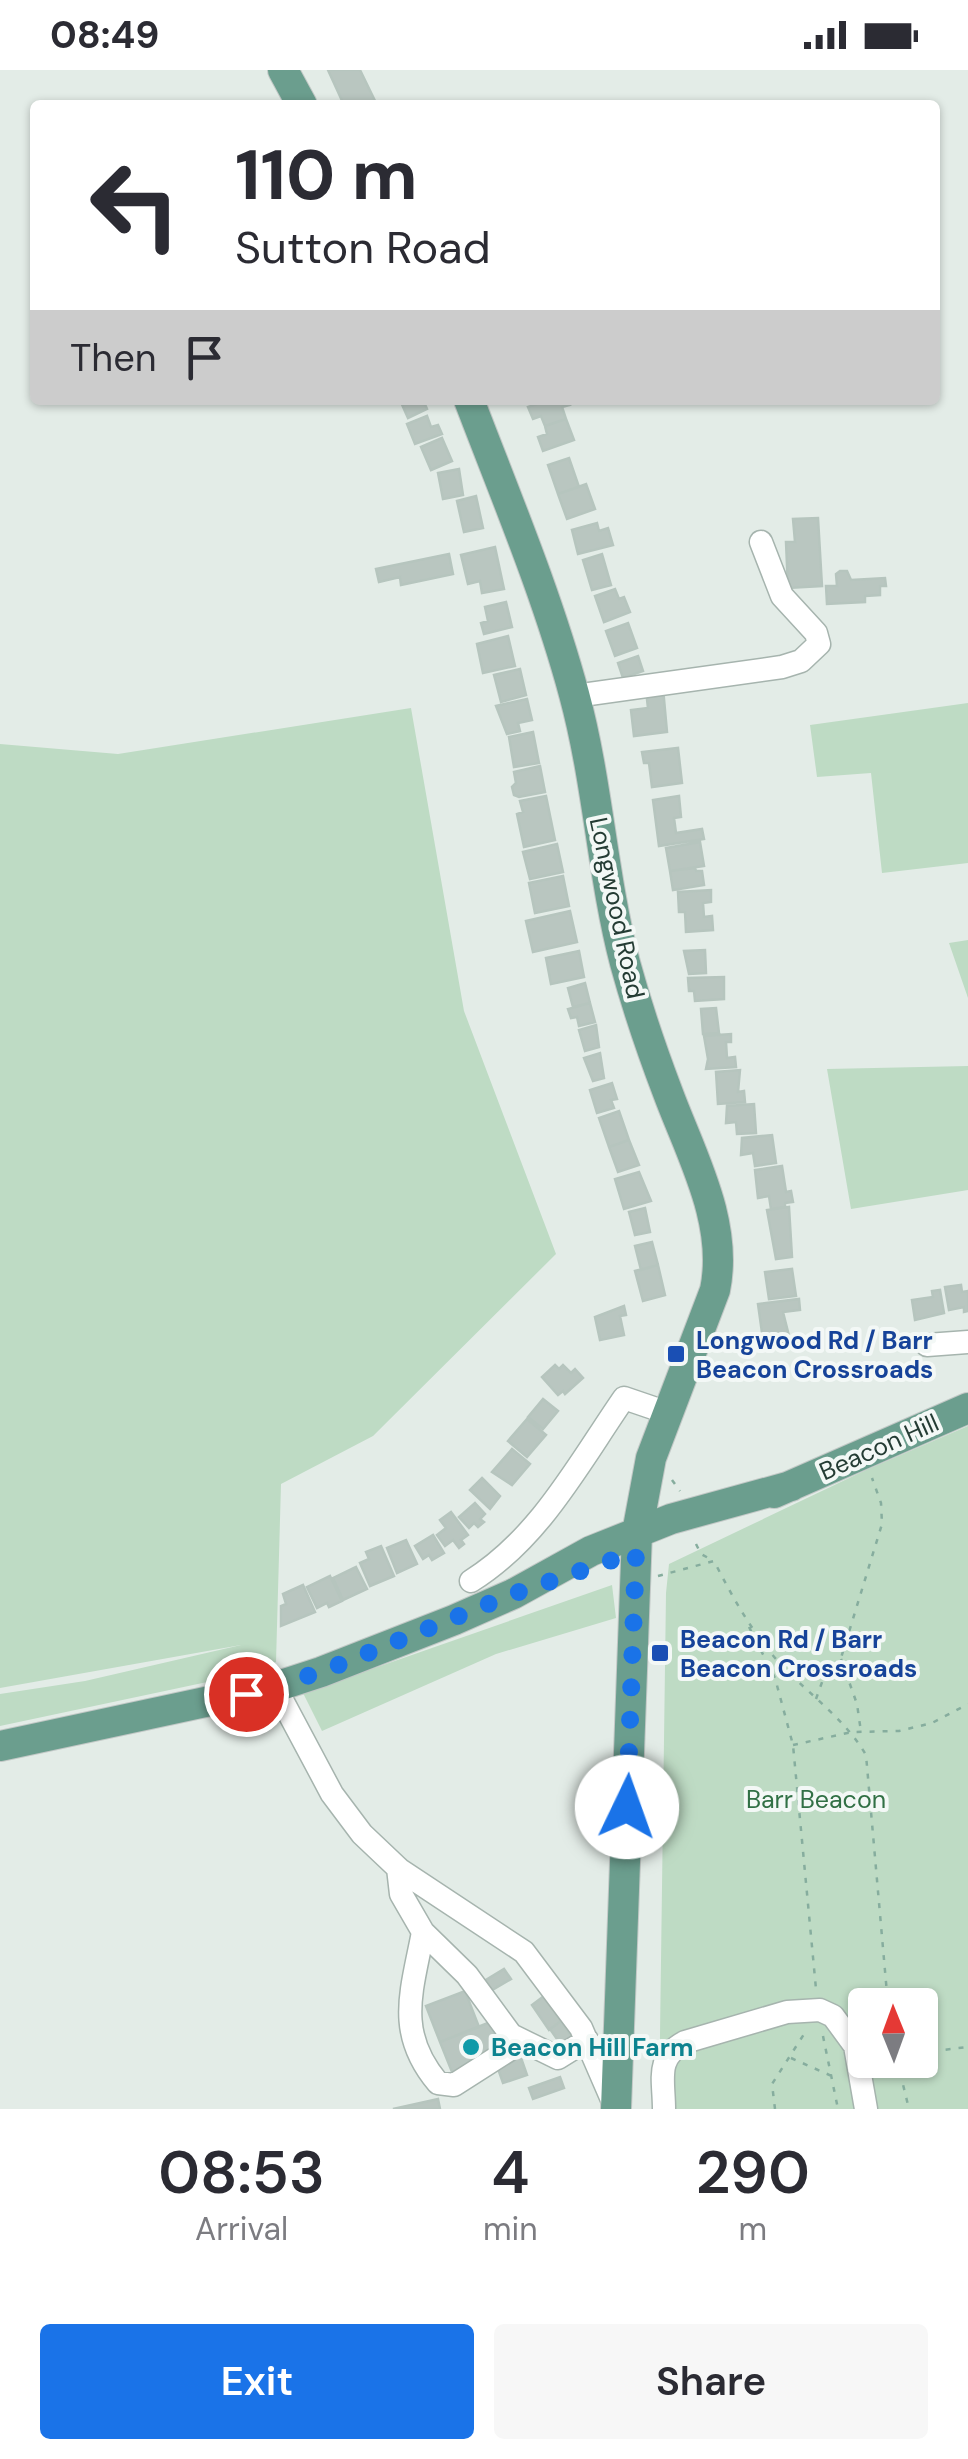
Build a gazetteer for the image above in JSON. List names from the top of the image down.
{
  "streets": {
    "main road": ["Longwood Road", "Beacon Hill"]
  },
  "crossings": [
    ["Longwood Road", "Beacon Hill"]
  ],
  "parks": ["Barr Beacon"],
  "places": {
    "transit": ["Longwood Rd / Barr Beacon Crossroads", "Beacon Rd / Barr Beacon Crossroads"],
    "other": ["Beacon Hill Farm"]
  },
  "north": "top",
  "page": {
    "status": "08:49",
    "turn": ["110 m", "Sutton Road"],
    "then": "Then",
    "eta": [
      "08:53",
      "Arrival",
      "4",
      "min",
      "290",
      "m"
    ],
    "buttons": ["Exit", "Share"]
  }
}
